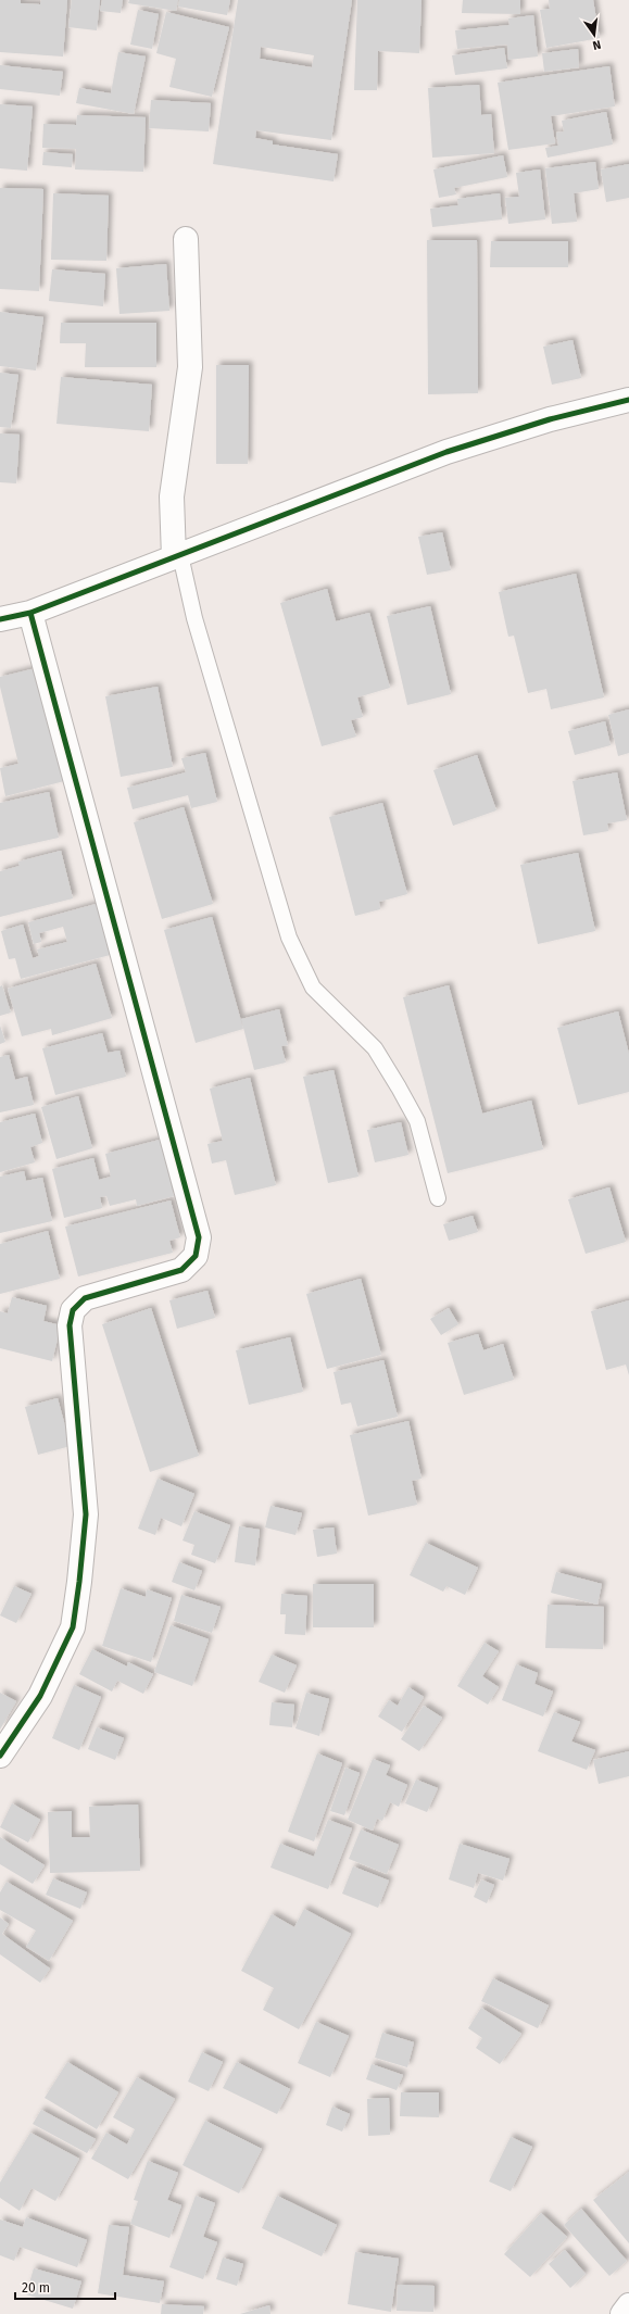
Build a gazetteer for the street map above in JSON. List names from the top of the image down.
{
  "scale_bar": "20 m",
  "north": "bottom"
}
